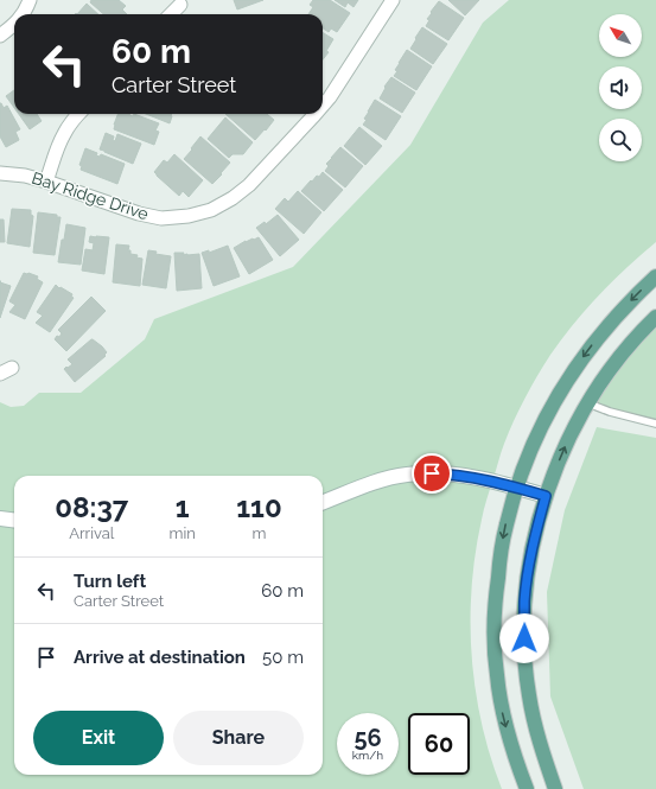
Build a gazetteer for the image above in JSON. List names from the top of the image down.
{
  "streets": {
    "street": ["Bay Ridge Drive"]
  },
  "north": "top left",
  "page": {
    "turn": ["60 m", "Carter Street"],
    "eta": [
      "08:37",
      "Arrival",
      "1",
      "min",
      "110",
      "m"
    ],
    "list": [
      {
        "name": "Turn left",
        "note": "Carter Street",
        "value": "60 m"
      },
      {
        "name": "Arrive at destination",
        "value": "50 m"
      }
    ],
    "buttons": ["Exit", "Share"],
    "speed": "56 km/h",
    "limit": "60"
  }
}
